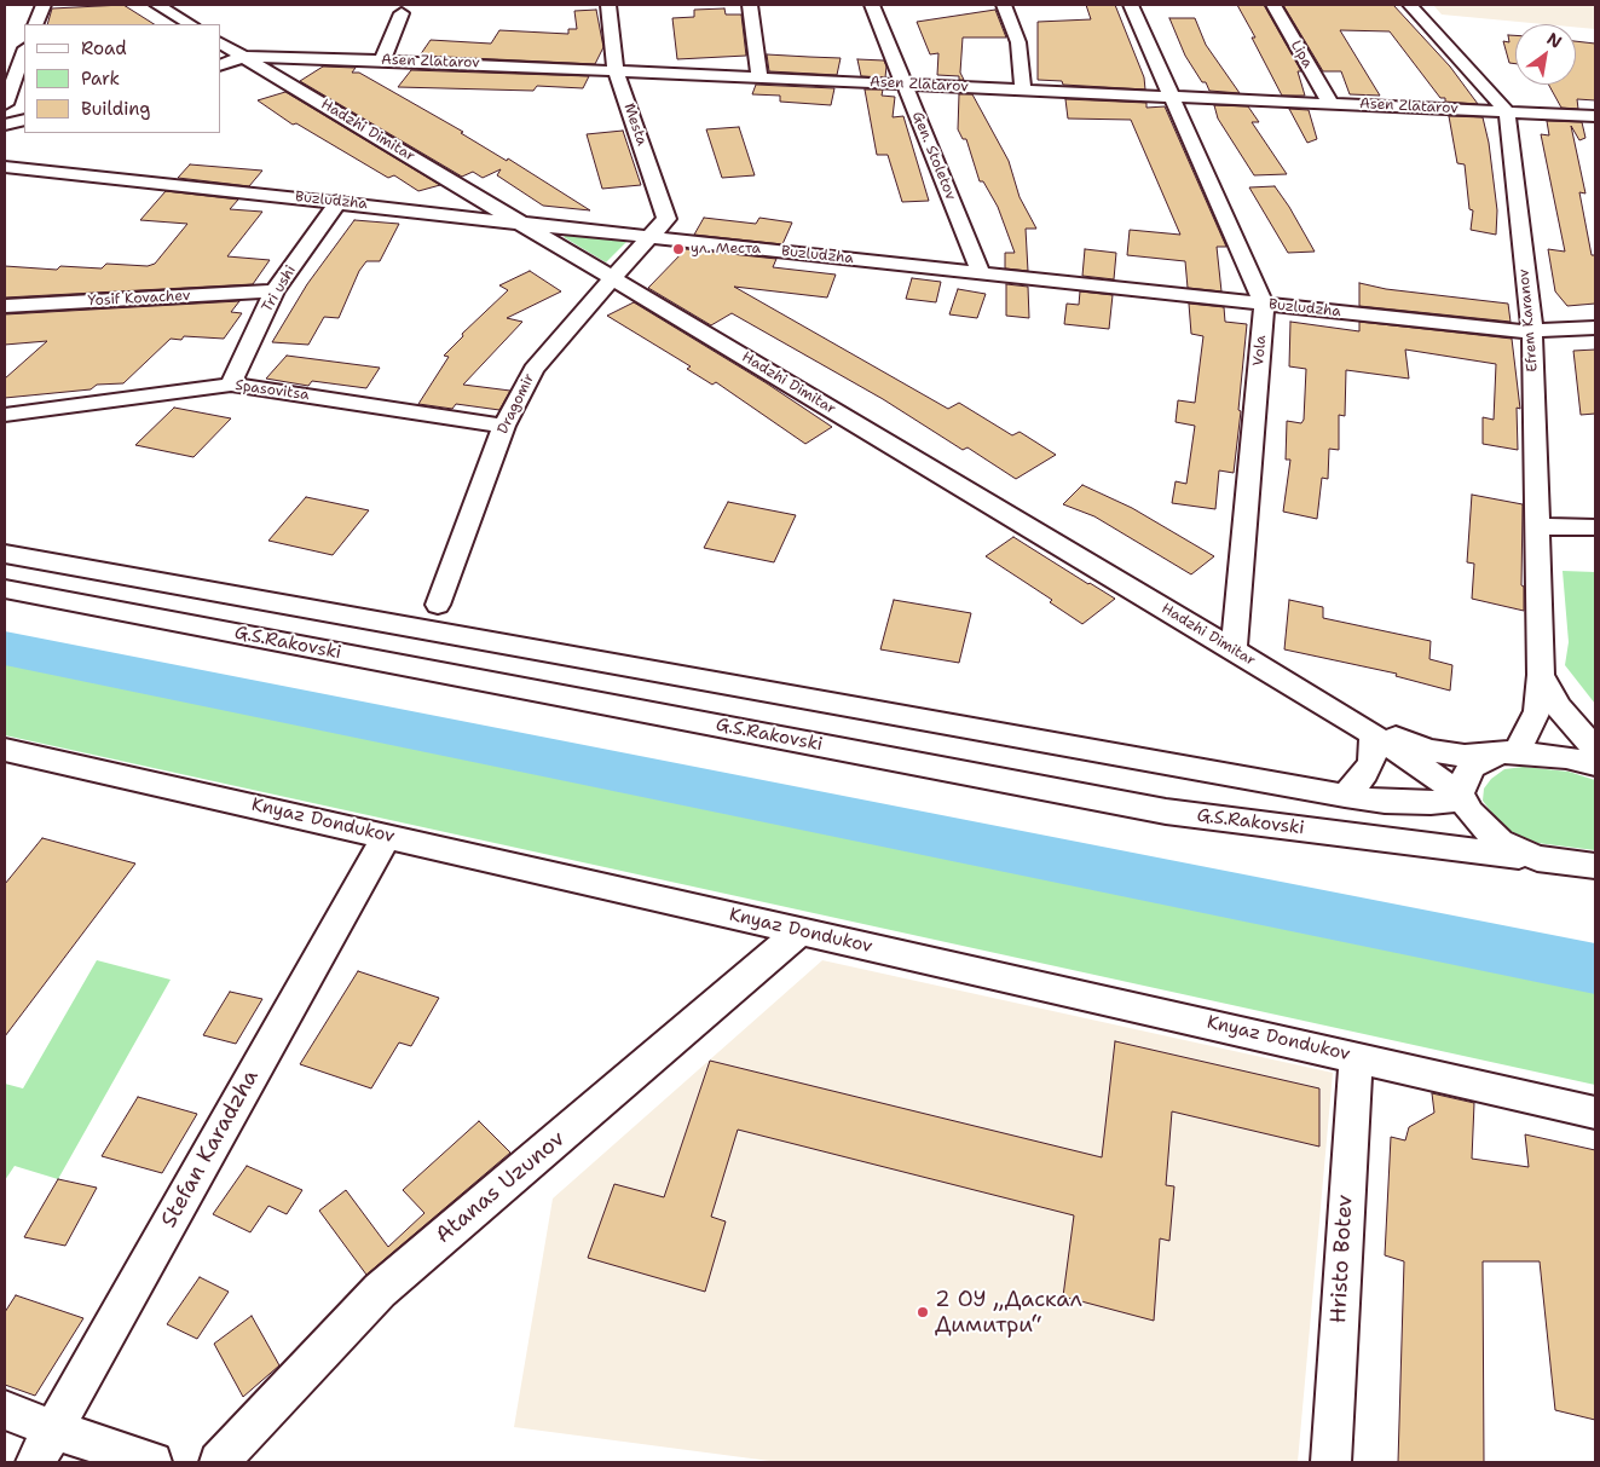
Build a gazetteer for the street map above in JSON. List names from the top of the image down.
{
  "streets": {
    "street": [
      "Lipa",
      "Asen Zlatarov",
      "Mesta",
      "Hadzhi Dimitar",
      "Gen. Stoletov",
      "Buzludzha",
      "Tri ushi",
      "Yosif Kovachev",
      "Efrem Karanov",
      "Vola",
      "Spasovitsa",
      "Dragomir",
      "G.S.Rakovski",
      "Knyaz Dondukov",
      "Stefan Karadzha",
      "Atanas Uzunov",
      "Hristo Botev"
    ]
  },
  "crossings": [
    ["Lipa", "Asen Zlatarov"],
    ["Asen Zlatarov", "Mesta"],
    ["Asen Zlatarov", "Hadzhi Dimitar"],
    ["Asen Zlatarov", "Gen. Stoletov"],
    ["Asen Zlatarov", "Efrem Karanov"],
    ["Asen Zlatarov", "Vola"],
    ["Mesta", "Buzludzha"],
    ["Mesta", "Dragomir"],
    ["Hadzhi Dimitar", "Buzludzha"],
    ["Hadzhi Dimitar", "Vola"],
    ["Hadzhi Dimitar", "Dragomir"],
    ["Gen. Stoletov", "Buzludzha"],
    ["Buzludzha", "Tri ushi"],
    ["Buzludzha", "Efrem Karanov"],
    ["Buzludzha", "Vola"],
    ["Buzludzha", "Dragomir"],
    ["Tri ushi", "Yosif Kovachev"],
    ["Tri ushi", "Spasovitsa"],
    ["Spasovitsa", "Dragomir"],
    ["Knyaz Dondukov", "Stefan Karadzha"],
    ["Knyaz Dondukov", "Atanas Uzunov"],
    ["Knyaz Dondukov", "Hristo Botev"]
  ],
  "places": ["ул. Места", "2 ОУ „Даскал Димитри“"],
  "legend": ["Road", "Park", "Building"],
  "north": "top right"
}
